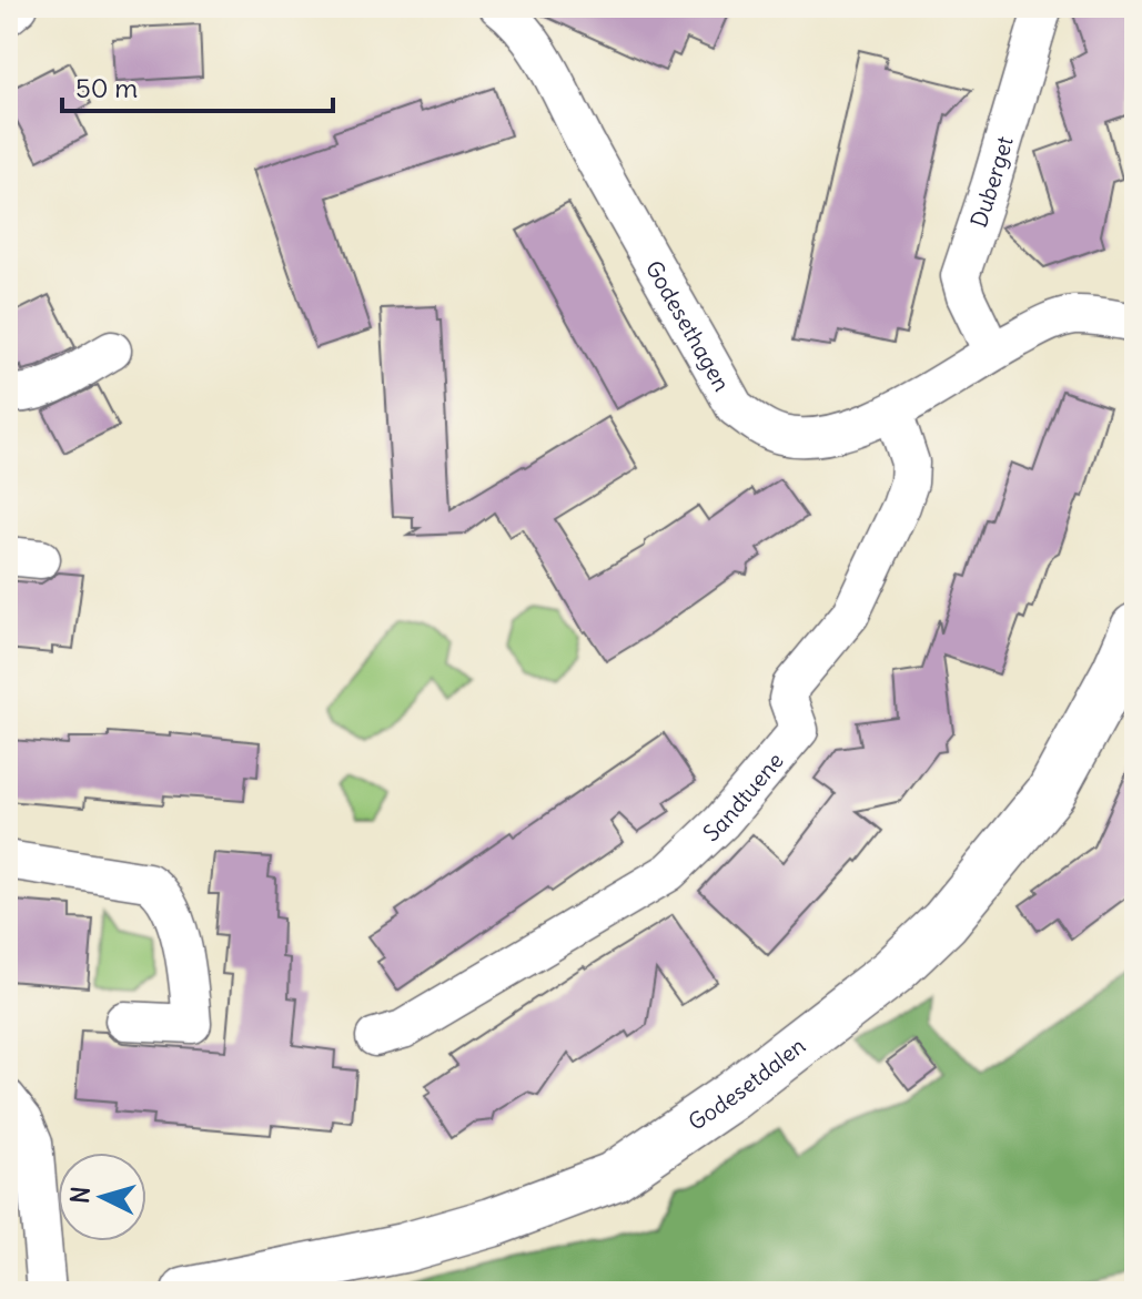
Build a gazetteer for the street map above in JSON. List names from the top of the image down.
{
  "streets": {
    "main road": ["Godesetdalen"],
    "street": ["Duberget", "Godesethagen", "Sandtuene"]
  },
  "crossings": [
    ["Duberget", "Godesethagen"],
    ["Godesethagen", "Sandtuene"]
  ],
  "scale_bar": "50 m",
  "north": "left"
}
